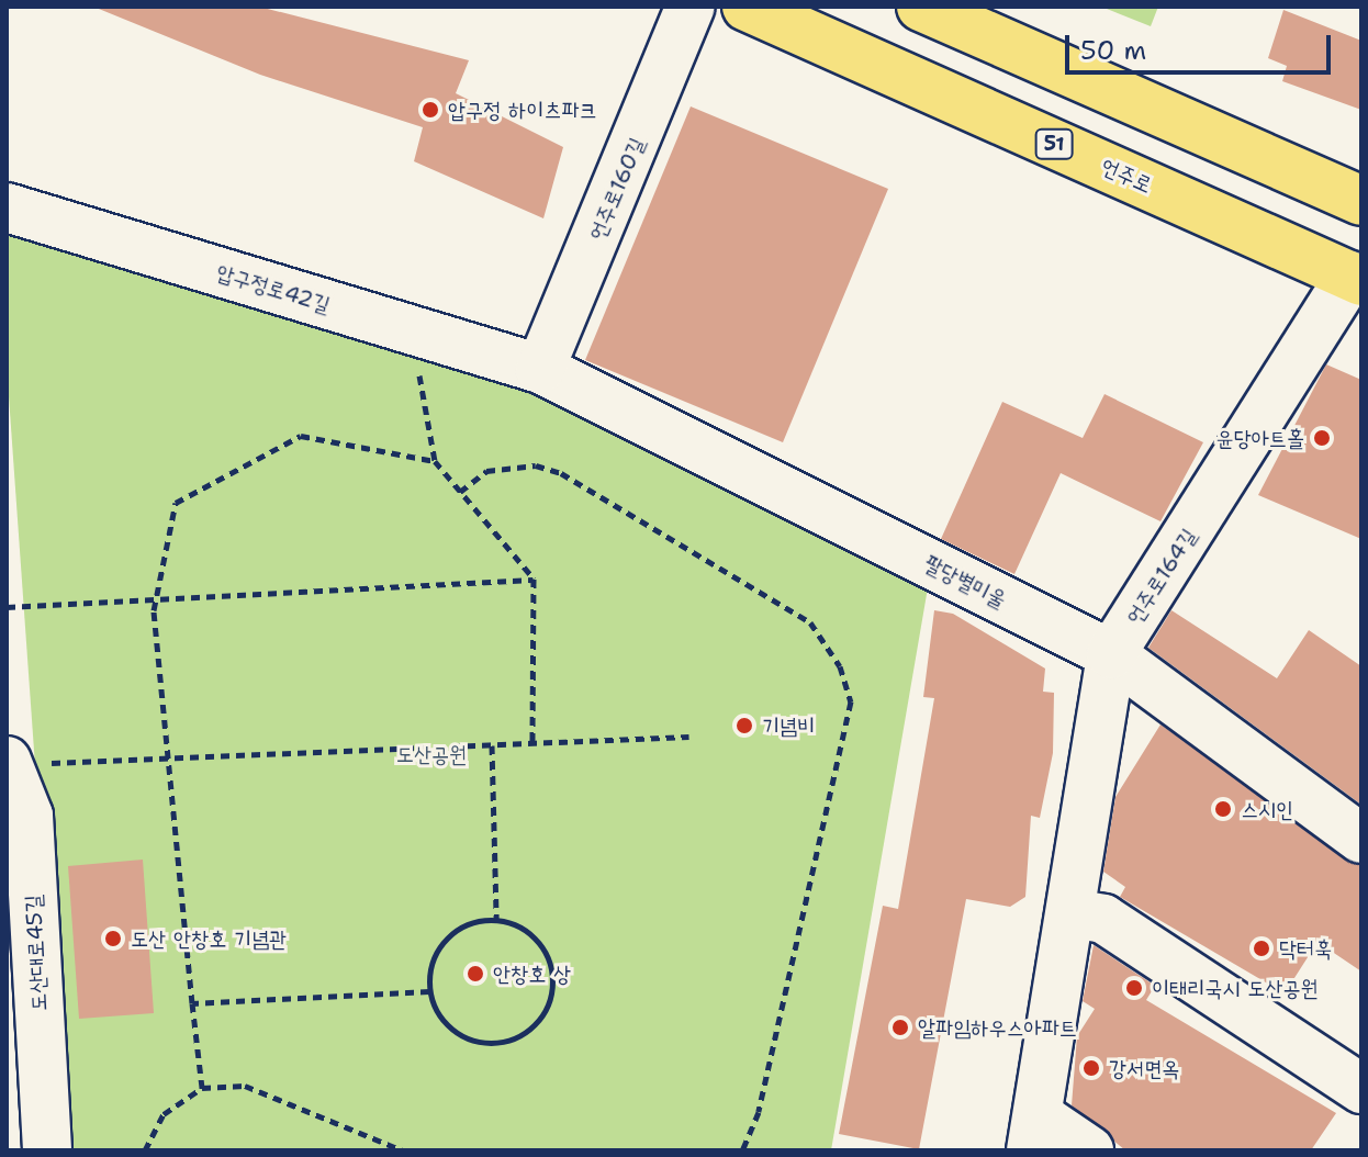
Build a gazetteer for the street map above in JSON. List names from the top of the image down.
{
  "streets": {
    "main road": ["51", "언주로"],
    "street": [
      "언주로160길",
      "압구정로42길",
      "언주로164길",
      "팔당별미울",
      "도산대로45길"
    ]
  },
  "crossings": [
    ["언주로", "언주로164길"],
    ["언주로160길", "압구정로42길"],
    ["언주로160길", "팔당별미울"],
    ["압구정로42길", "팔당별미울"],
    ["언주로164길", "팔당별미울"]
  ],
  "parks": ["도산공원"],
  "places": [
    "압구정 하이츠파크",
    "윤당아트홀",
    "기념비",
    "스시인",
    "도산 안창호 기념관",
    "닥터훅",
    "안창호 상",
    "이태리국시 도산공원",
    "알파임하우스아파트",
    "강서면옥"
  ],
  "scale_bar": "50 m"
}
